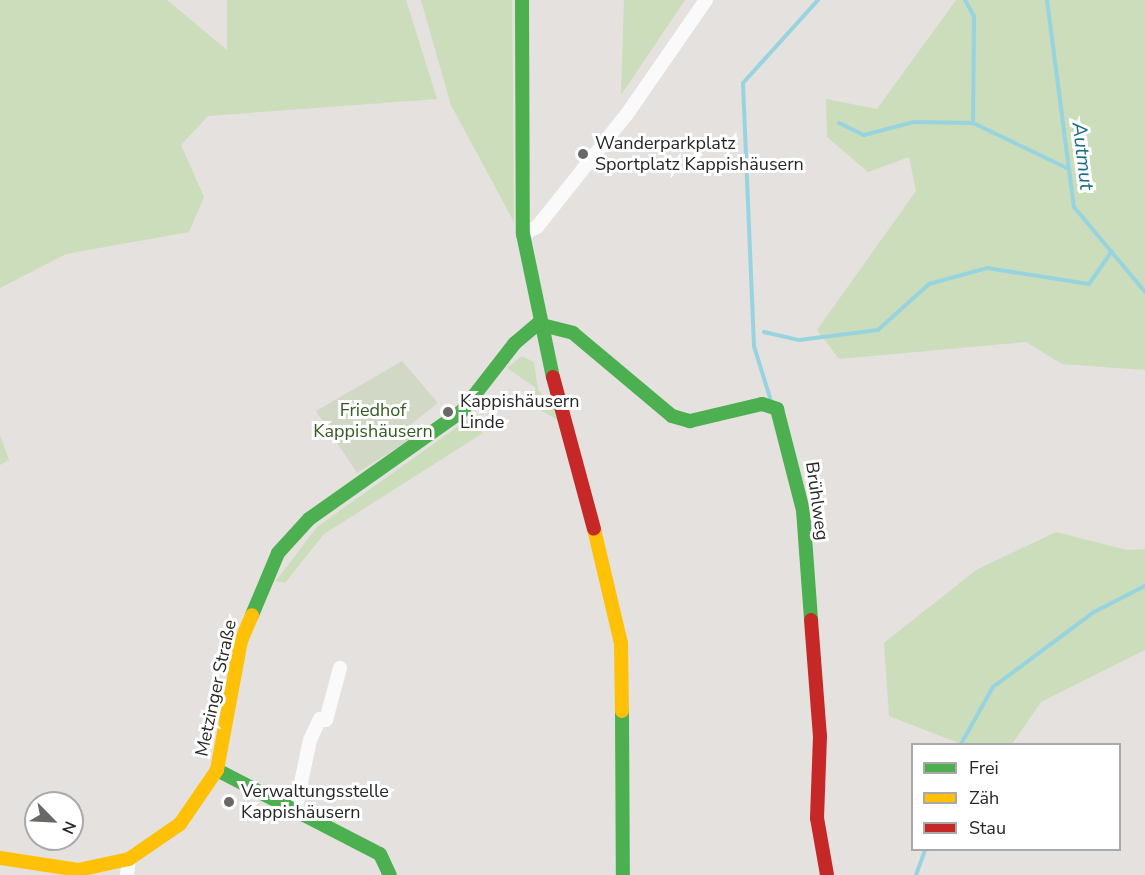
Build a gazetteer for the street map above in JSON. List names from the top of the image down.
{
  "streets": {
    "street": ["Brühlweg", "Metzinger Straße"]
  },
  "crossings": [
    ["Brühlweg", "Metzinger Straße"]
  ],
  "water": ["Autmut"],
  "parks": ["Friedhof Kappishäusern"],
  "places": ["Wanderparkplatz Sportplatz Kappishäusern", "Kappishäusern Linde", "Verwaltungsstelle Kappishäusern"],
  "legend": ["Frei", "Zäh", "Stau"],
  "north": "bottom right"
}
